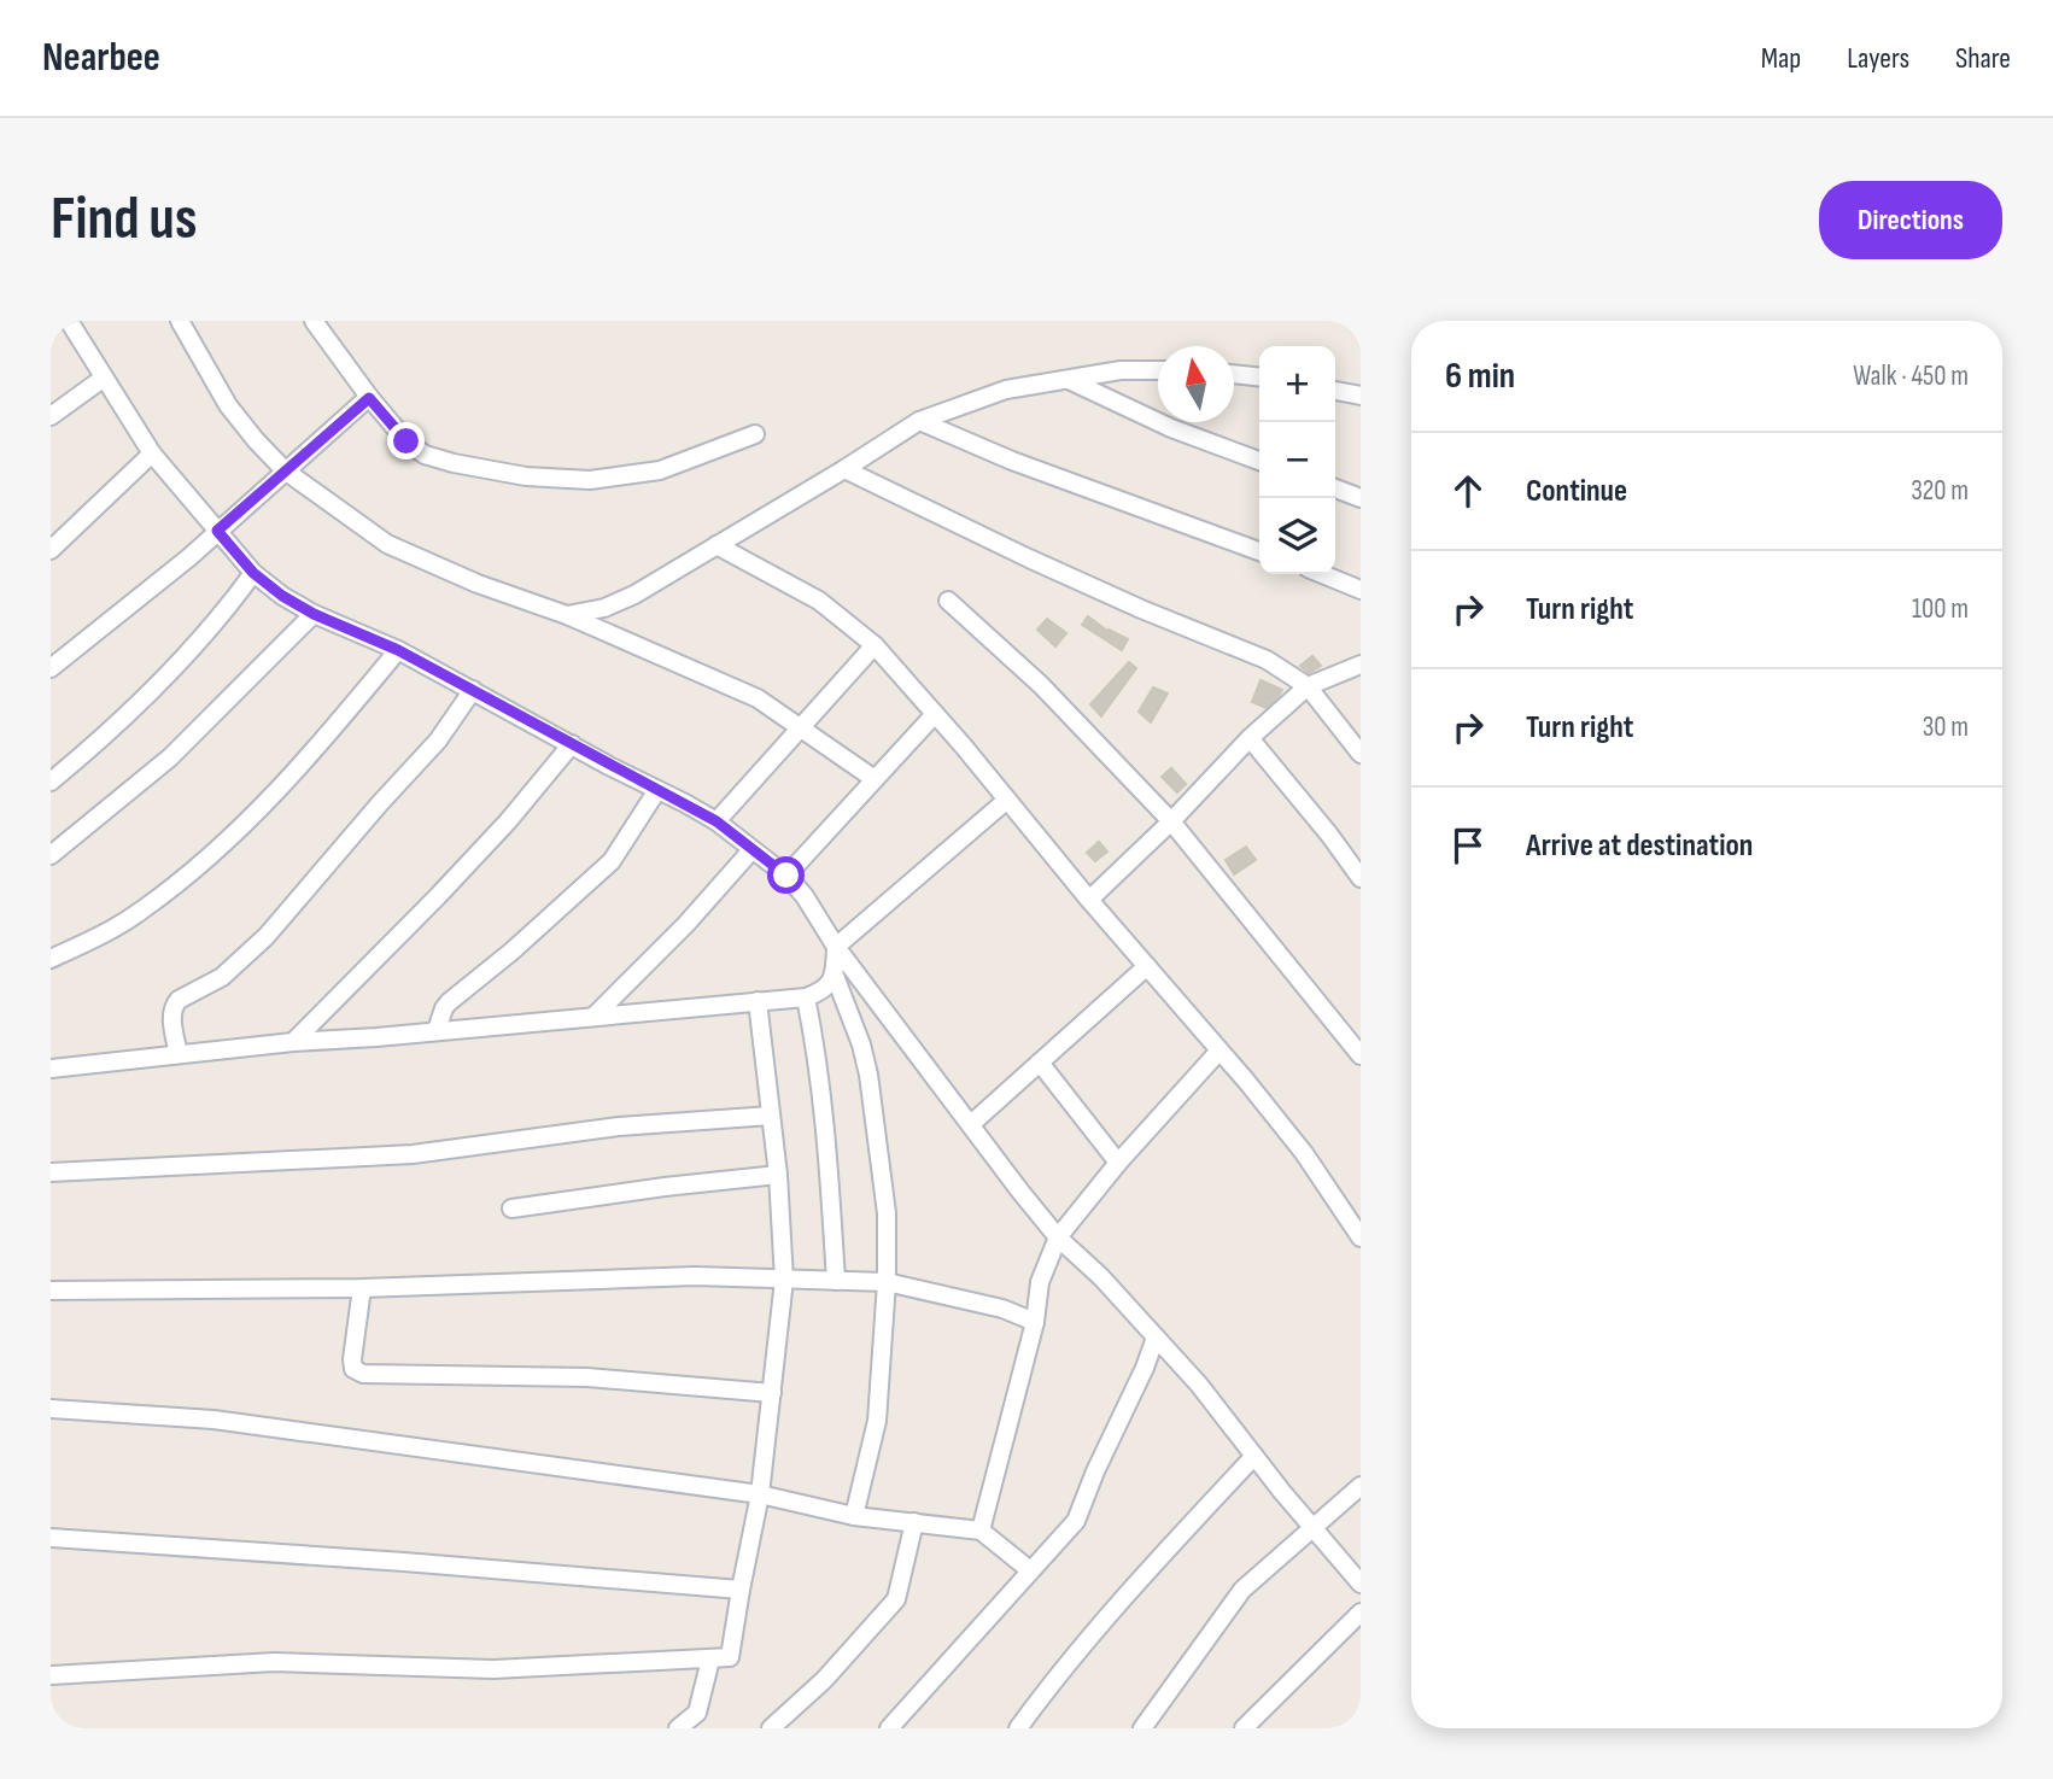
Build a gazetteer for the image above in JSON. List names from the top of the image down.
{
  "north": "top",
  "page": {
    "header": "Nearbee",
    "nav": ["Map", "Layers", "Share"],
    "buttons": "Directions",
    "title": "Find us",
    "heading": ["6 min", "Walk · 450 m"],
    "map_buttons": ["+", "−"],
    "list": [
      ["Continue", "320 m"],
      ["Turn right", "100 m"],
      ["Turn right", "30 m"],
      "Arrive at destination"
    ]
  }
}
